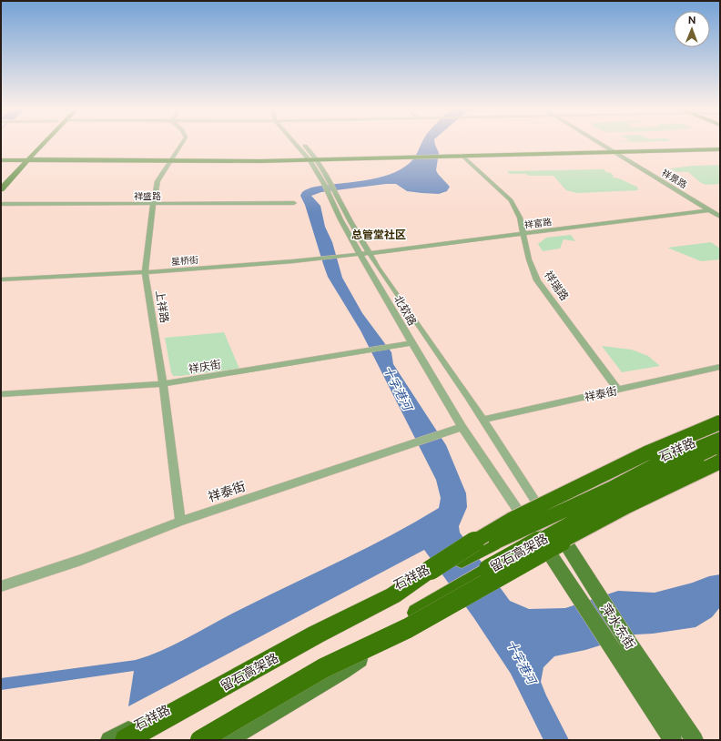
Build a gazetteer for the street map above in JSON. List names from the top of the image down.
{
  "streets": {
    "highway": ["留石高架路"],
    "main road": ["石祥路", "萍水东街"],
    "street": [
      "祥景路",
      "祥盛路",
      "祥富路",
      "星桥街",
      "祥瑞路",
      "上祥路",
      "北软路",
      "祥庆街",
      "祥泰街"
    ]
  },
  "crossings": [
    ["祥景路", "祥富路"],
    ["祥盛路", "上祥路"],
    ["祥富路", "星桥街"],
    ["祥富路", "祥瑞路"],
    ["祥富路", "北软路"],
    ["星桥街", "上祥路"],
    ["星桥街", "北软路"],
    ["祥瑞路", "祥泰街"],
    ["上祥路", "祥庆街"],
    ["上祥路", "祥泰街"],
    ["北软路", "祥庆街"],
    ["北软路", "祥泰街"],
    ["北软路", "石祥路"],
    ["北软路", "萍水东街"],
    ["石祥路", "留石高架路"],
    ["石祥路", "萍水东街"]
  ],
  "districts": ["总管堂社区"],
  "water": ["十字港河"],
  "north": "top"
}
